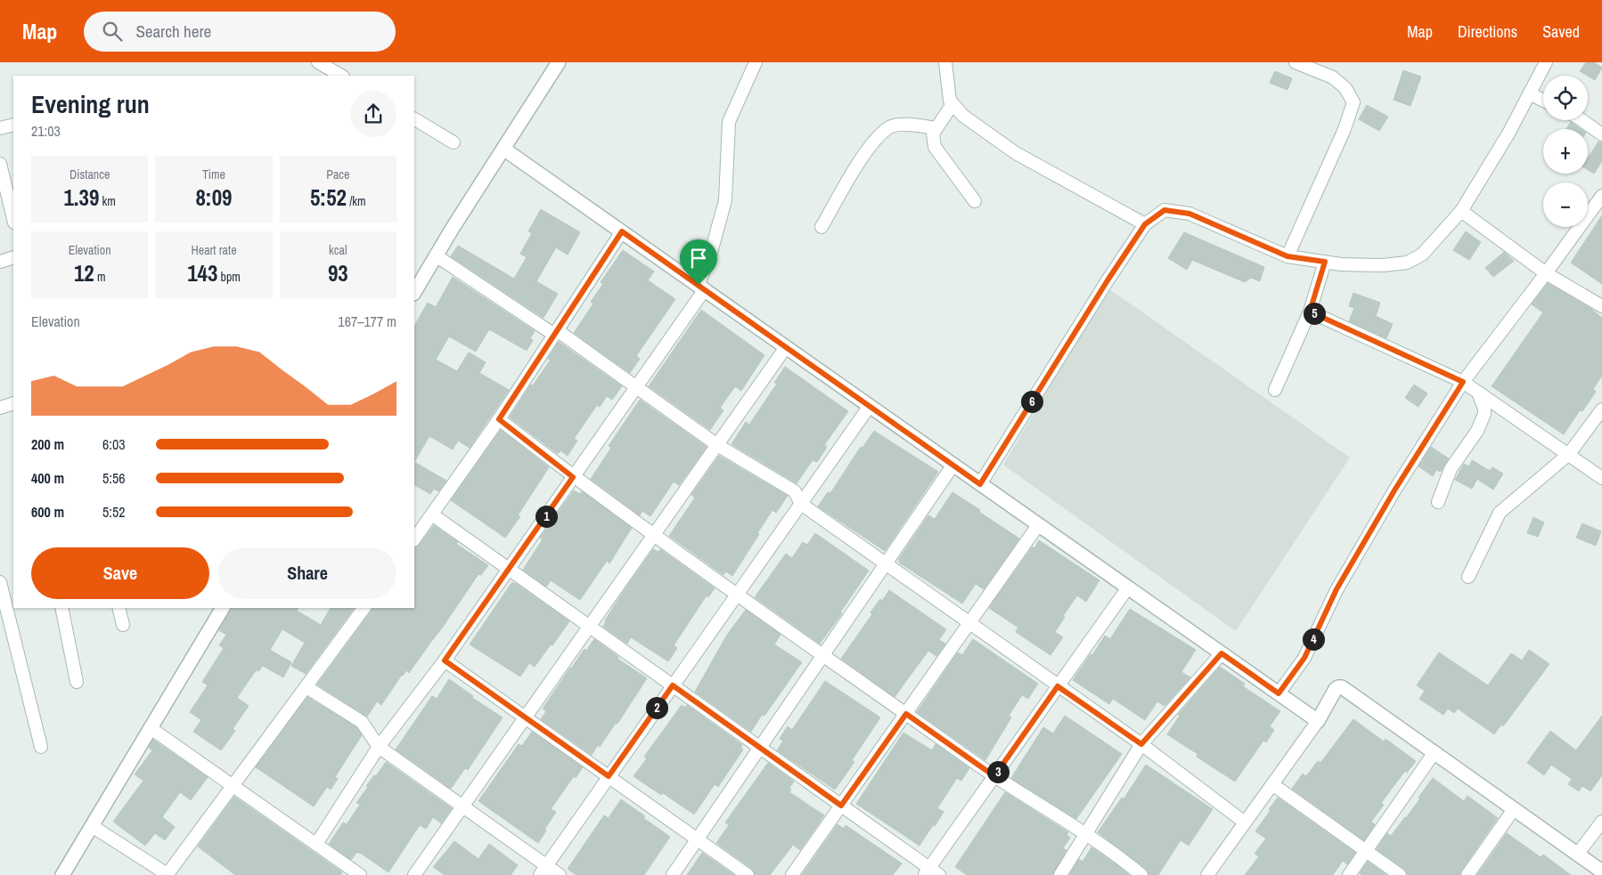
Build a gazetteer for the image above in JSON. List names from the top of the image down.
{
  "page": {
    "header": "Map",
    "search": "Search here",
    "nav": ["Map", "Directions", "Saved"],
    "map_buttons": ["+", "−"],
    "heading": ["Evening run", "21:03"],
    "stats": [
      ["Distance", "1.39 km"],
      ["Time", "8:09"],
      ["Pace", "5:52 /km"],
      ["Elevation", "12 m"],
      ["Heart rate", "143 bpm"],
      ["kcal", "93"]
    ],
    "pins": [
      "5",
      "6",
      "1",
      "4",
      "2",
      "3"
    ],
    "chart": ["Elevation", "167–177 m"],
    "list": [
      {
        "name": "200 m",
        "note": "6:03"
      },
      {
        "name": "400 m",
        "note": "5:56"
      },
      {
        "name": "600 m",
        "note": "5:52"
      }
    ],
    "buttons": ["Save", "Share"]
  }
}
